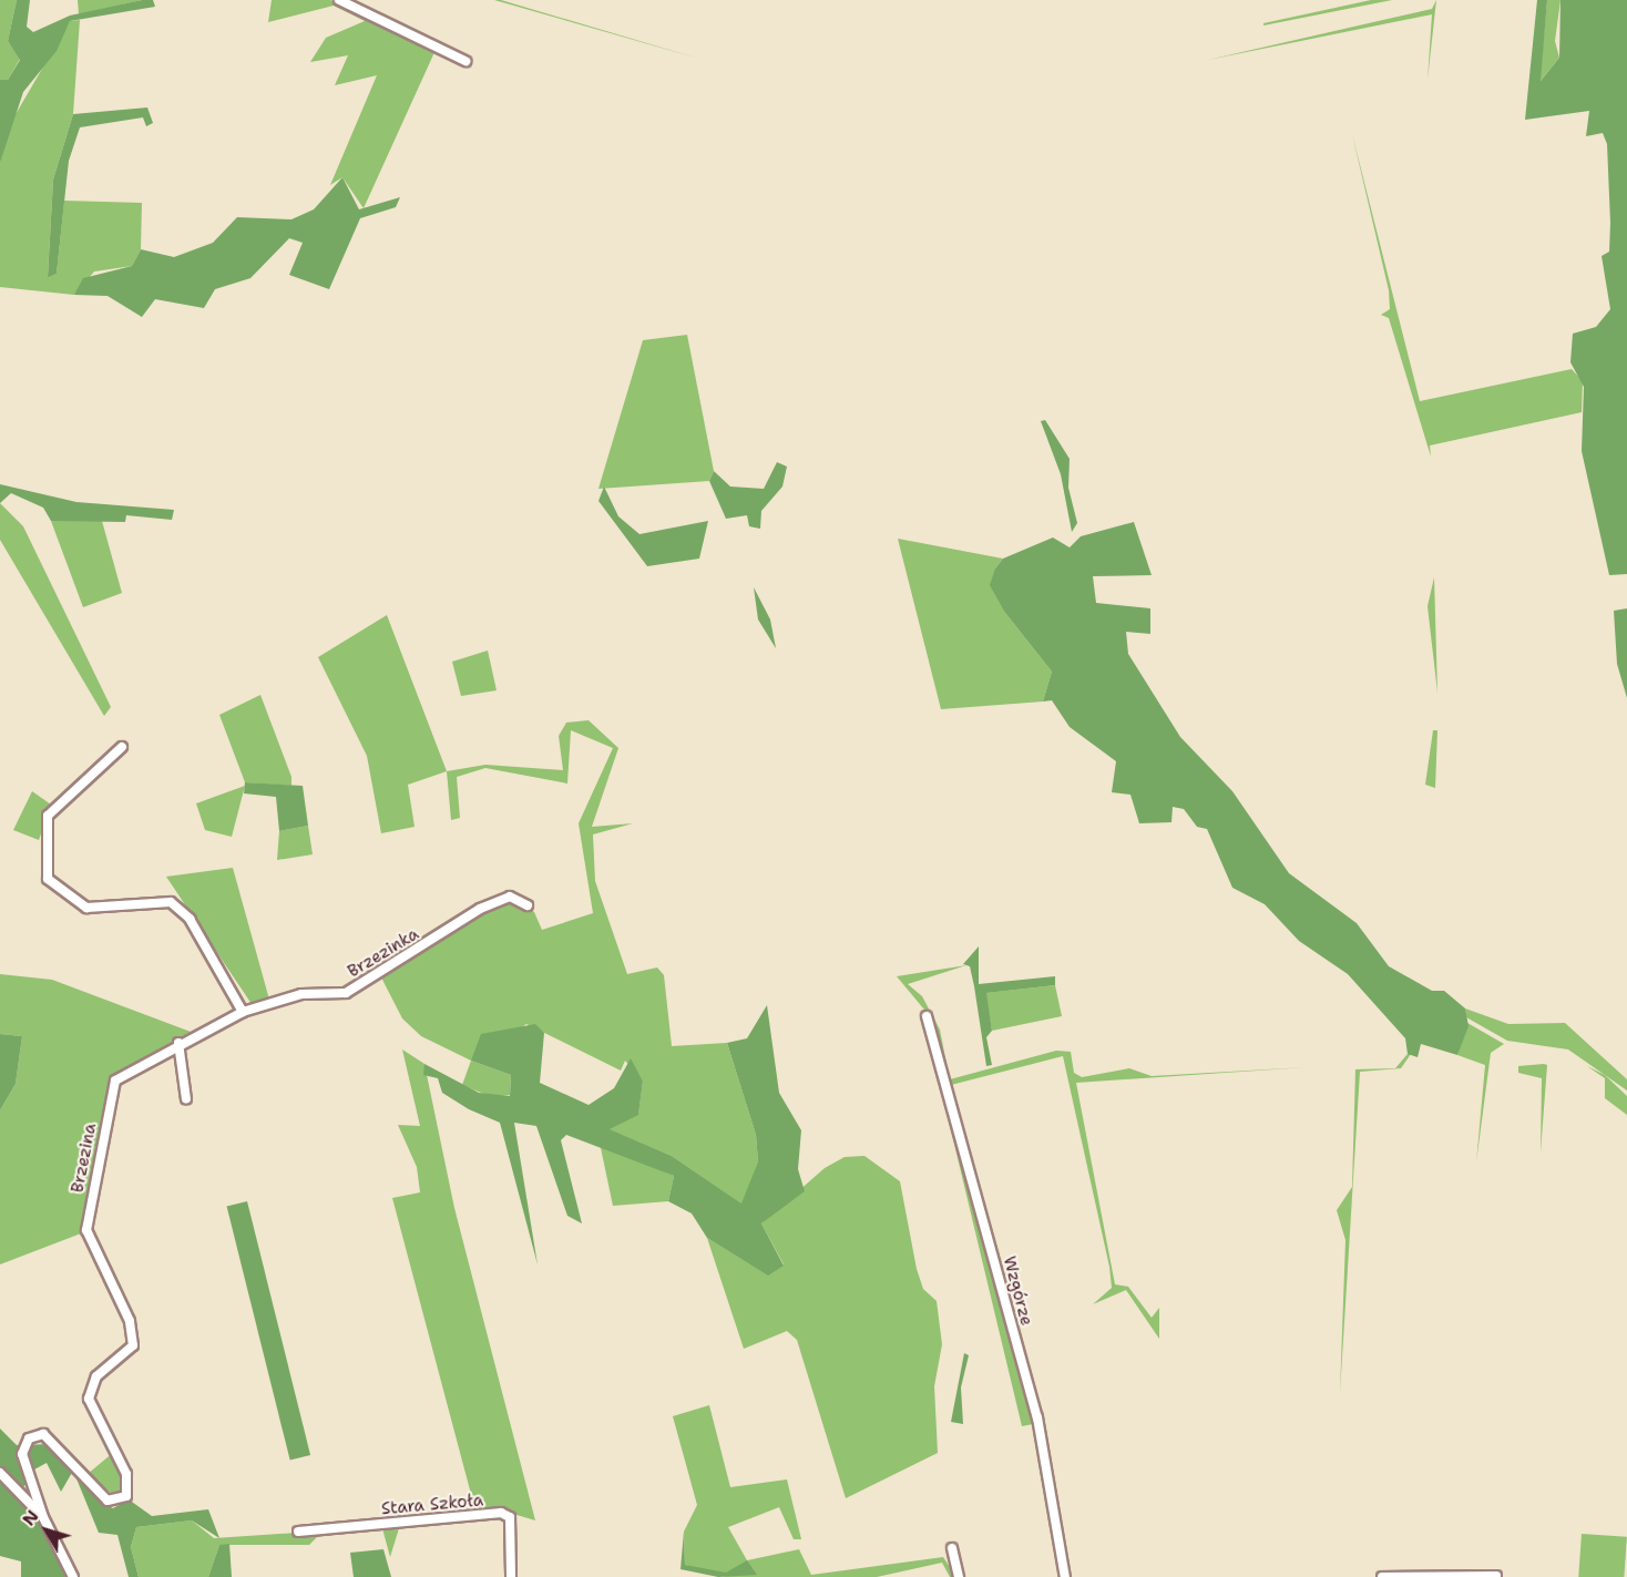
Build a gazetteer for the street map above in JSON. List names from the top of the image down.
{
  "streets": {
    "street": [
      "Brzezinka",
      "Brzezina",
      "Wzgórze",
      "Stara Szkoła"
    ]
  },
  "crossings": [
    ["Brzezinka", "Brzezina"]
  ],
  "north": "top left"
}
